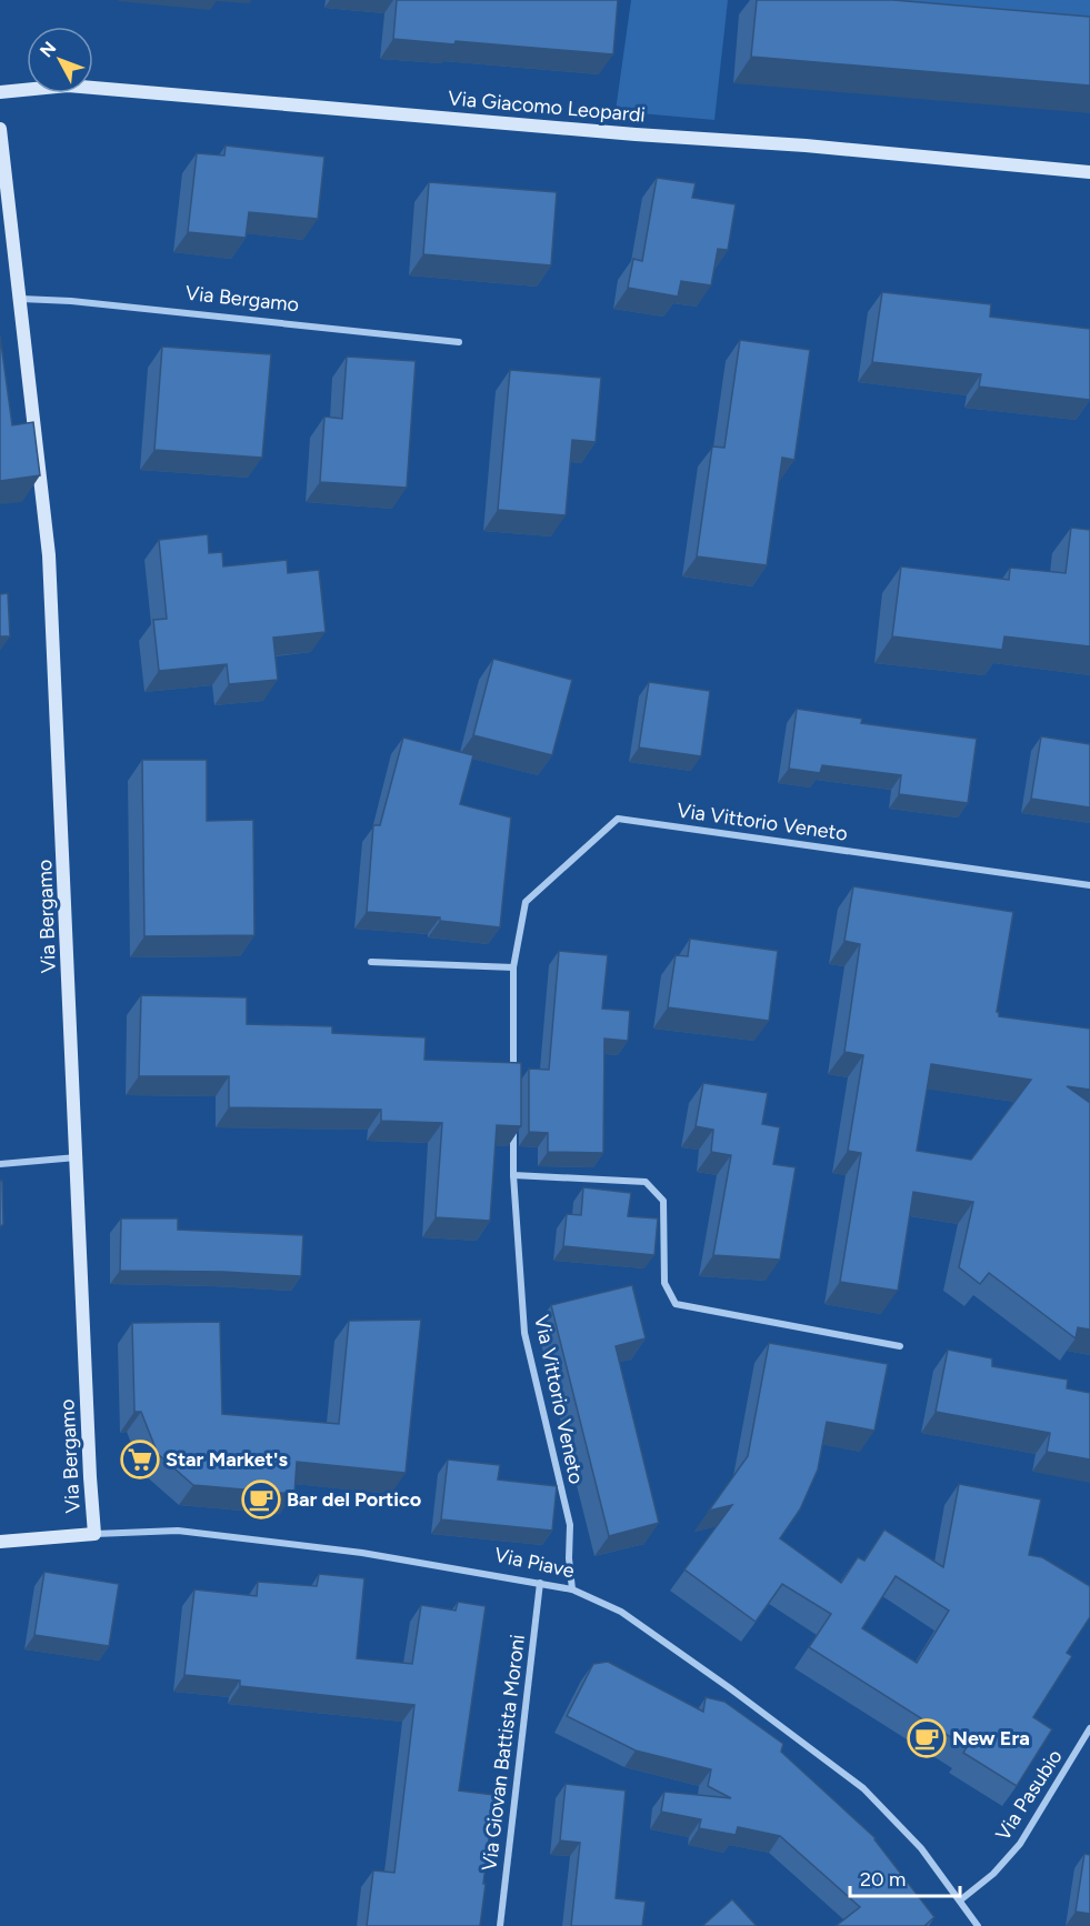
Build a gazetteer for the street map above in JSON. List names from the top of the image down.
{
  "streets": {
    "street": [
      "Via Giacomo Leopardi",
      "Via Bergamo",
      "Via Vittorio Veneto",
      "Via Piave",
      "Via Giovan Battista Moroni",
      "Via Pasubio"
    ]
  },
  "crossings": [
    ["Via Bergamo", "Via Piave"],
    ["Via Vittorio Veneto", "Via Piave"],
    ["Via Piave", "Via Giovan Battista Moroni"],
    ["Via Piave", "Via Pasubio"]
  ],
  "places": {
    "supermarket": ["Star Market's"],
    "cafe": ["Bar del Portico", "New Era"]
  },
  "scale_bar": "20 m",
  "north": "top left"
}
